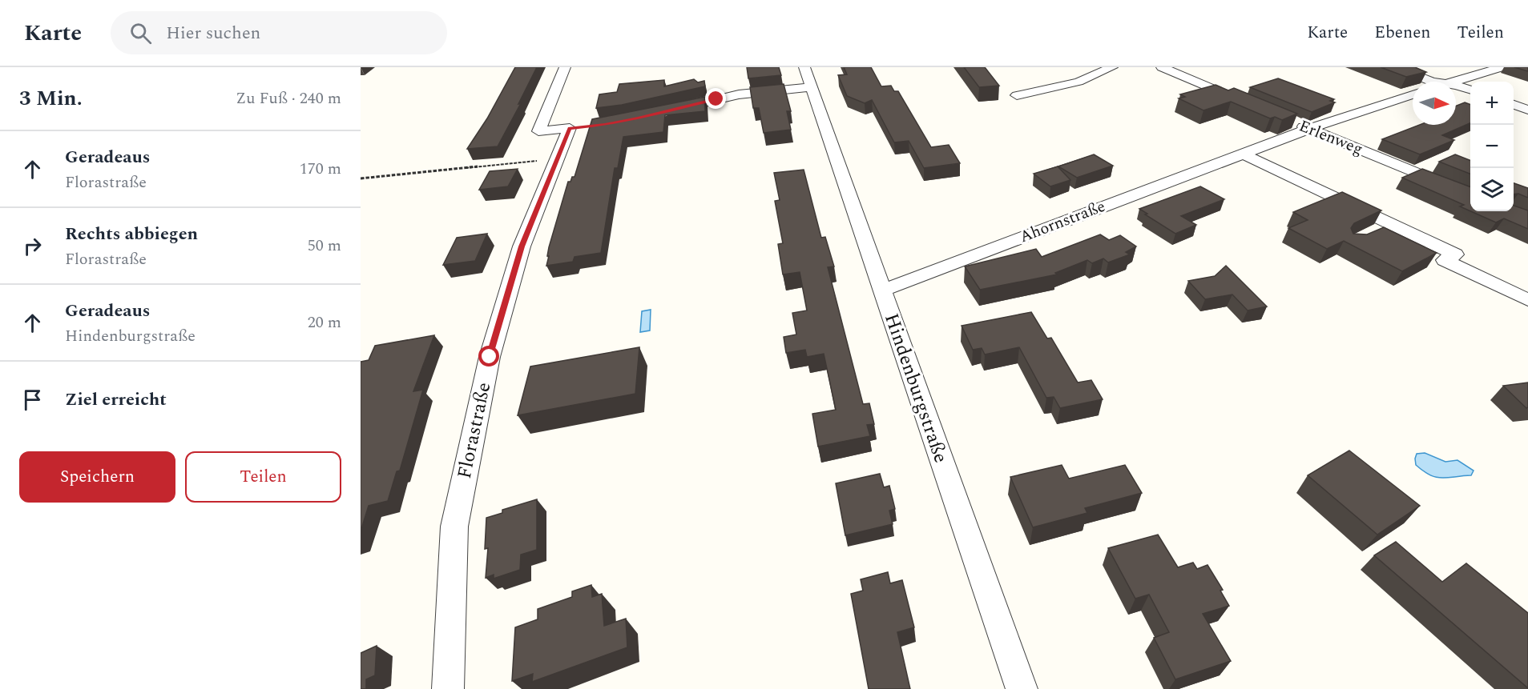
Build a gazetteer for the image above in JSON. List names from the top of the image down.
{
  "streets": {
    "street": [
      "Erlenweg",
      "Ahornstraße",
      "Hindenburgstraße",
      "Florastraße"
    ]
  },
  "crossings": [
    ["Erlenweg", "Ahornstraße"],
    ["Ahornstraße", "Hindenburgstraße"]
  ],
  "north": "right",
  "page": {
    "header": "Karte",
    "search": "Hier suchen",
    "nav": ["Karte", "Ebenen", "Teilen"],
    "heading": ["3 Min.", "Zu Fuß · 240 m"],
    "map_buttons": ["+", "−"],
    "list": [
      ["Geradeaus", "Florastraße", "170 m"],
      ["Rechts abbiegen", "Florastraße", "50 m"],
      ["Geradeaus", "Hindenburgstraße", "20 m"],
      "Ziel erreicht"
    ],
    "buttons": ["Speichern", "Teilen"]
  }
}
